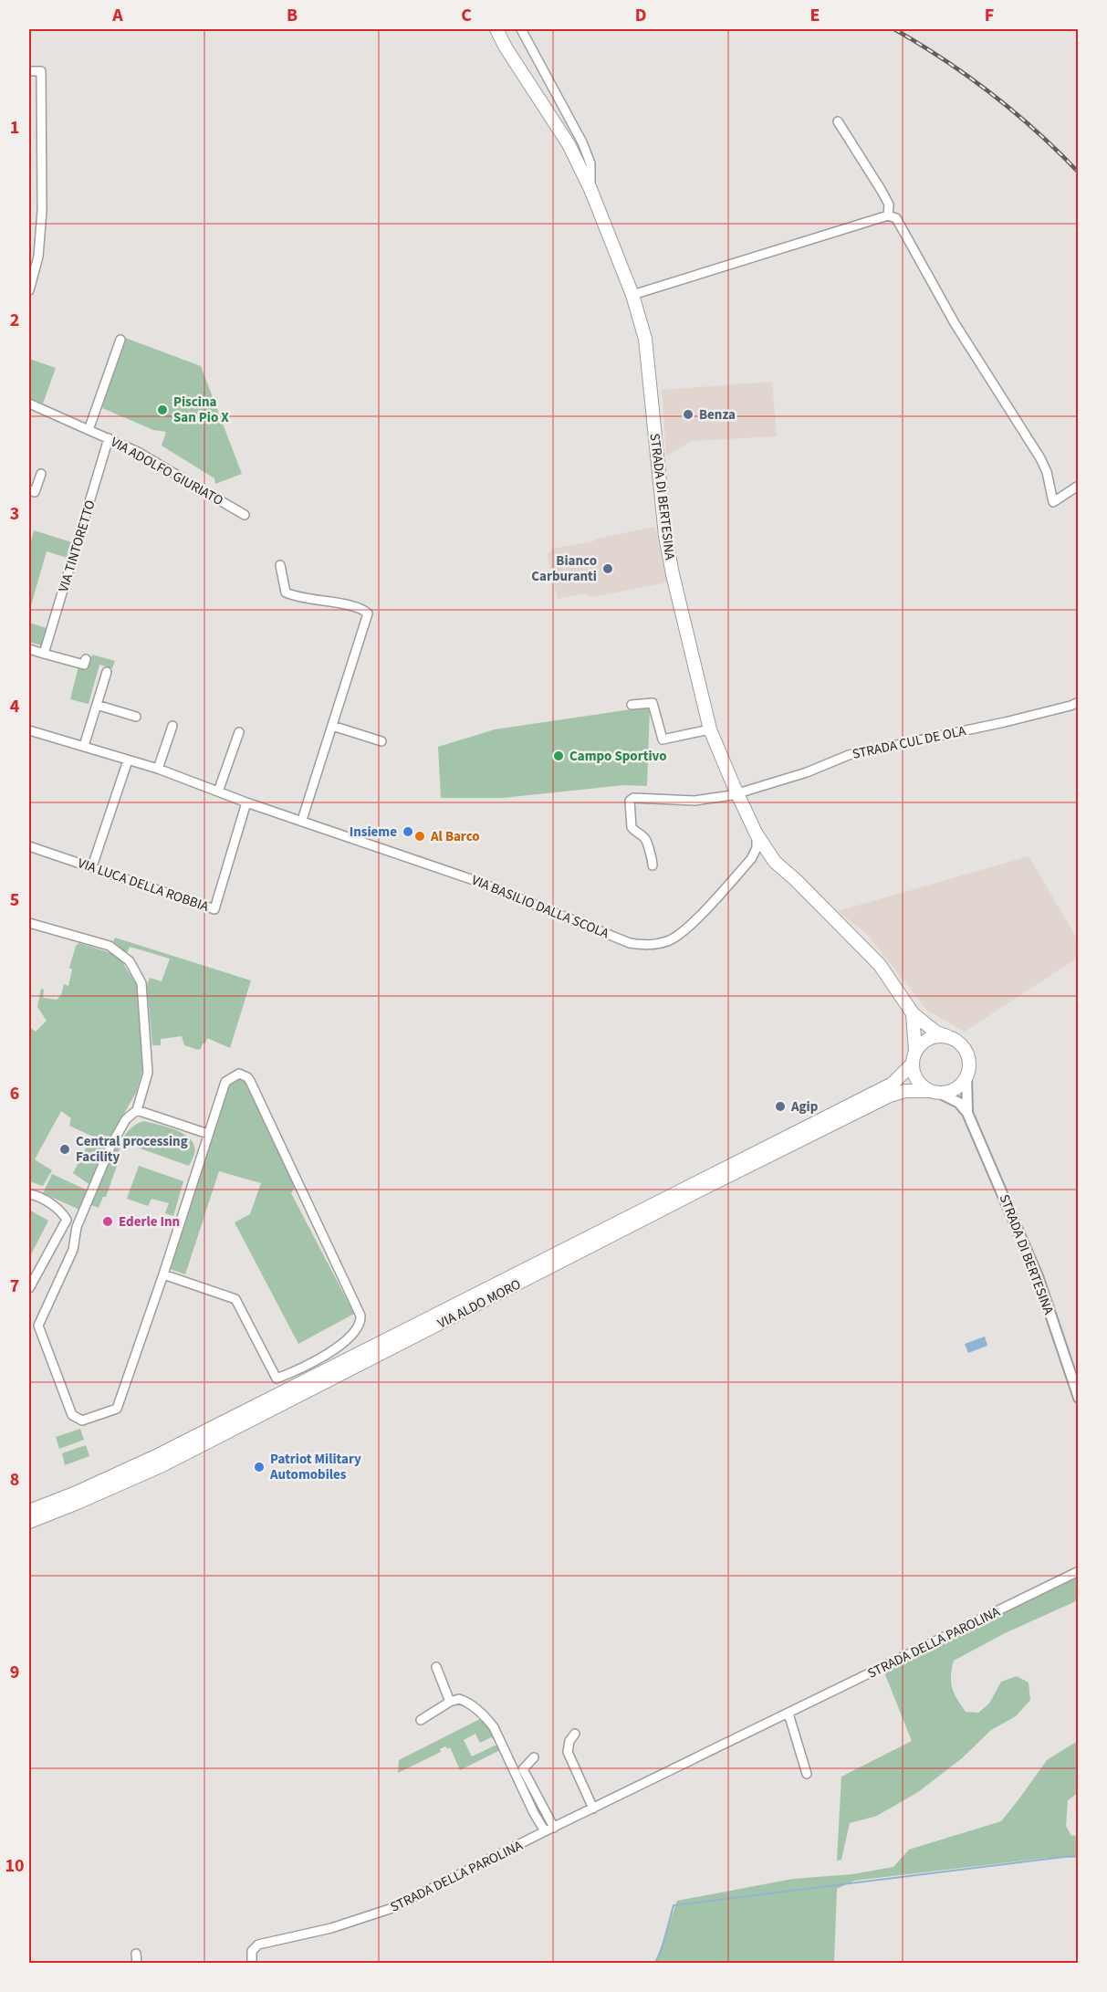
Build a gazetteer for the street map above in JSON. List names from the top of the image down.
{
  "streets": {
    "main road": ["STRADA DI BERTESINA", "VIA ALDO MORO"],
    "street": [
      "VIA ADOLFO GIURIATO",
      "VIA TINTORETTO",
      "STRADA CUL DE OLA",
      "VIA LUCA DELLA ROBBIA",
      "VIA BASILIO DALLA SCOLA",
      "STRADA DELLA PAROLINA"
    ]
  },
  "crossings": [
    ["VIA ADOLFO GIURIATO", "VIA TINTORETTO"],
    ["STRADA DI BERTESINA", "STRADA CUL DE OLA"],
    ["STRADA DI BERTESINA", "VIA BASILIO DALLA SCOLA"],
    ["STRADA DI BERTESINA", "VIA ALDO MORO"],
    ["VIA LUCA DELLA ROBBIA", "VIA BASILIO DALLA SCOLA"]
  ],
  "places": [
    "Piscina San Pio X",
    "Benza",
    "Bianco Carburanti",
    "Campo Sportivo",
    "Insieme",
    "Al Barco",
    "Agip",
    "Central processing Facility",
    "Ederle Inn",
    "Patriot Military Automobiles"
  ],
  "grid": {
    "columns": [
      "A",
      "B",
      "C",
      "D",
      "E",
      "F"
    ],
    "rows": [
      "1",
      "2",
      "3",
      "4",
      "5",
      "6",
      "7",
      "8",
      "9",
      "10"
    ]
  }
}
